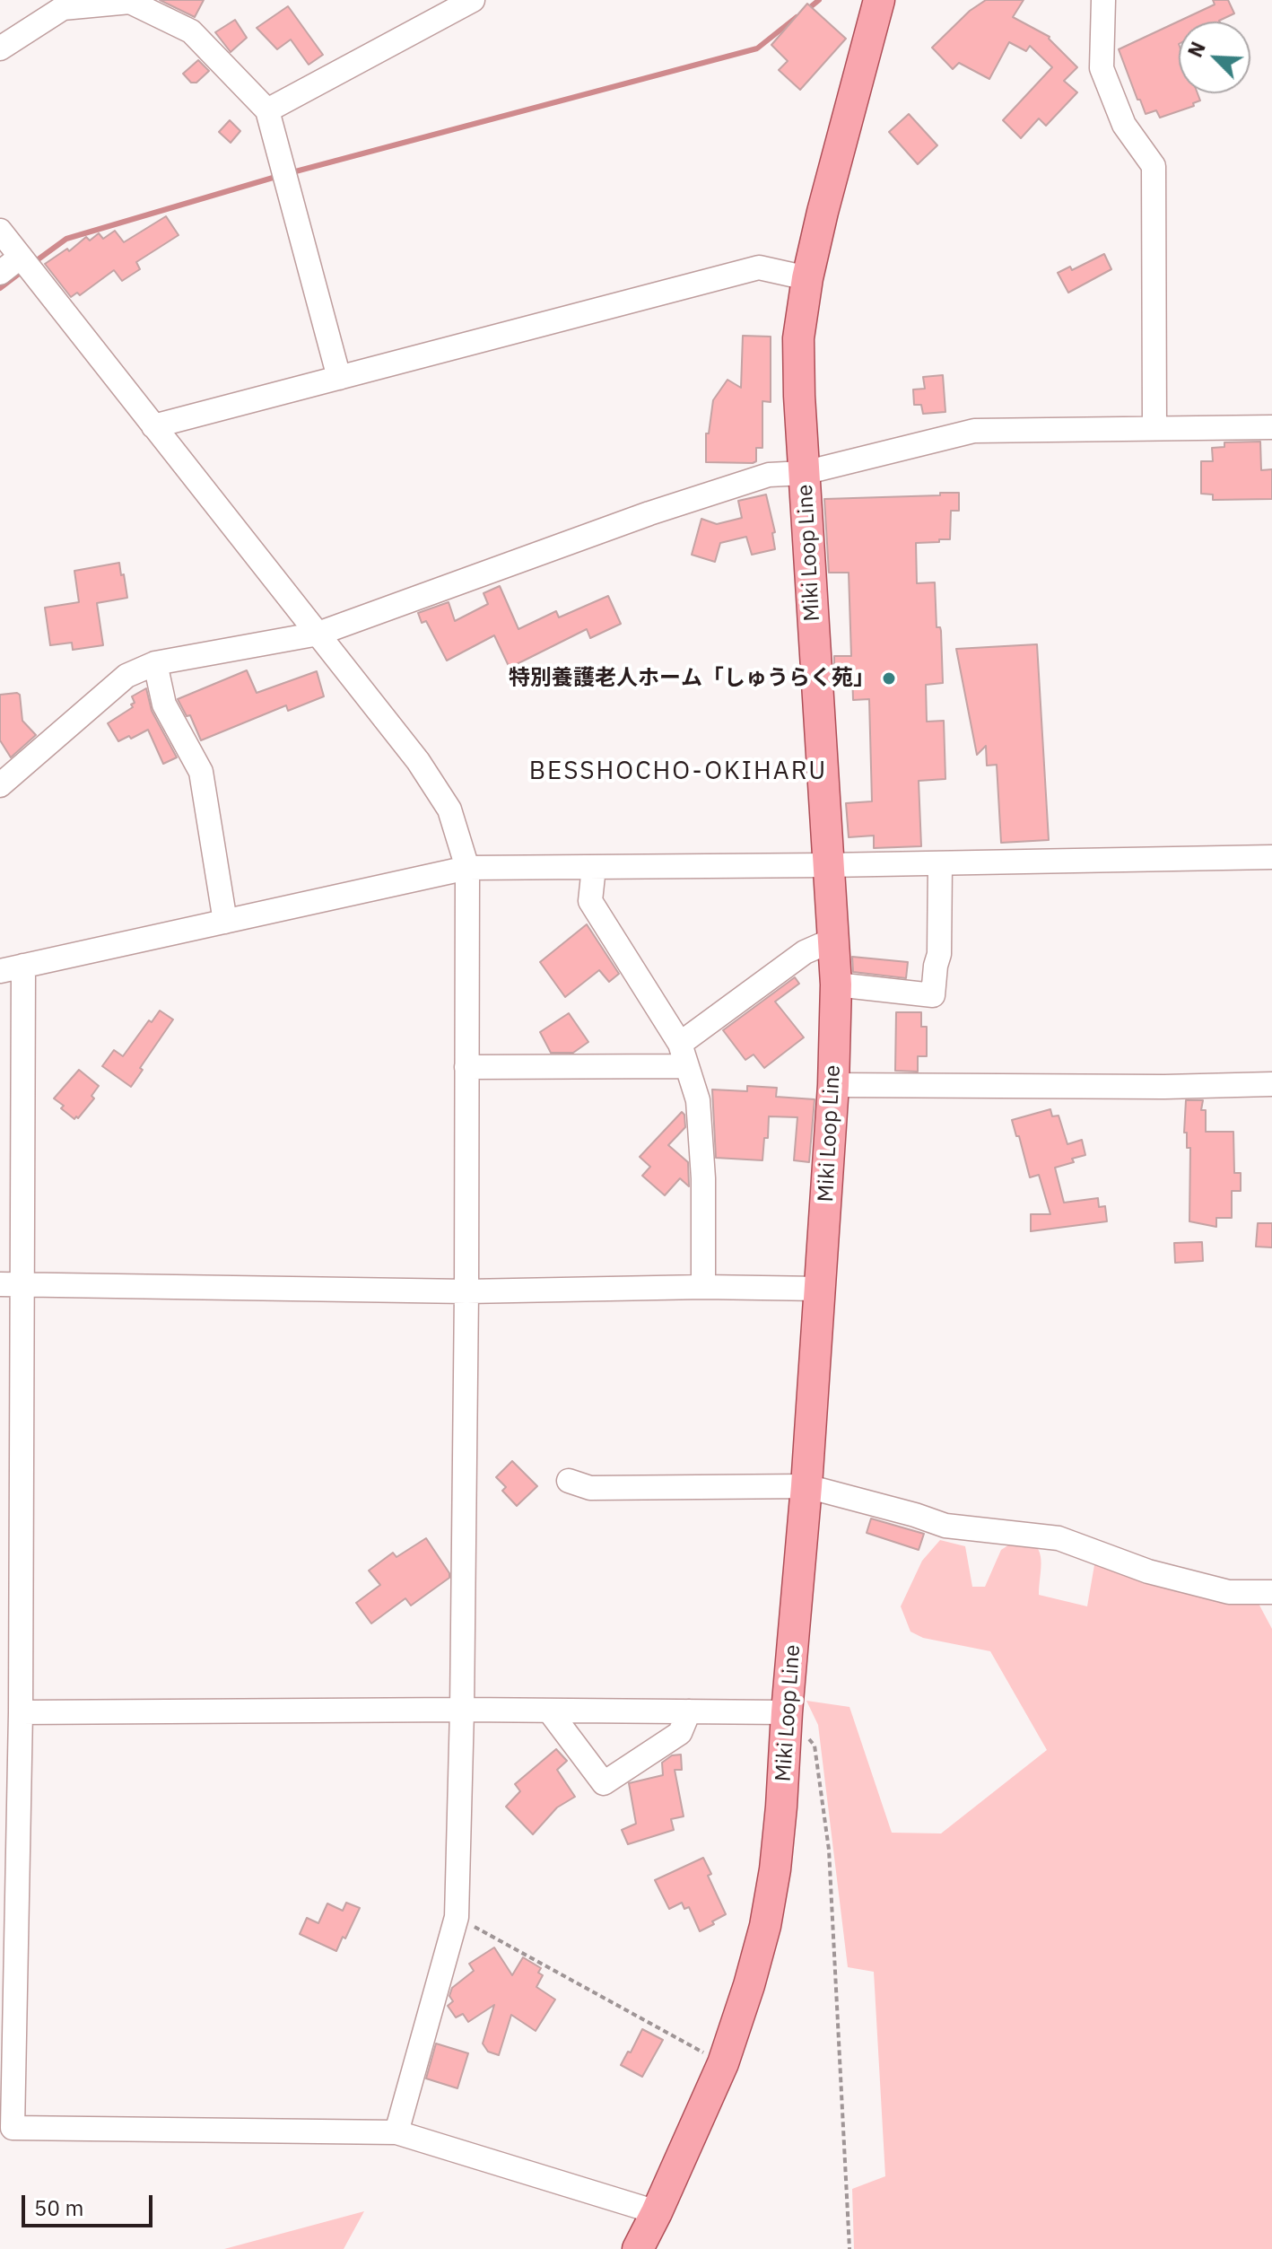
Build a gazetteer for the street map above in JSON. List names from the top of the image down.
{
  "streets": {
    "main road": ["Miki Loop Line"]
  },
  "districts": ["BESSHOCHO-OKIHARU"],
  "places": ["特別養護老人ホーム「しゅうらく苑」"],
  "scale_bar": "50 m",
  "north": "top left"
}
